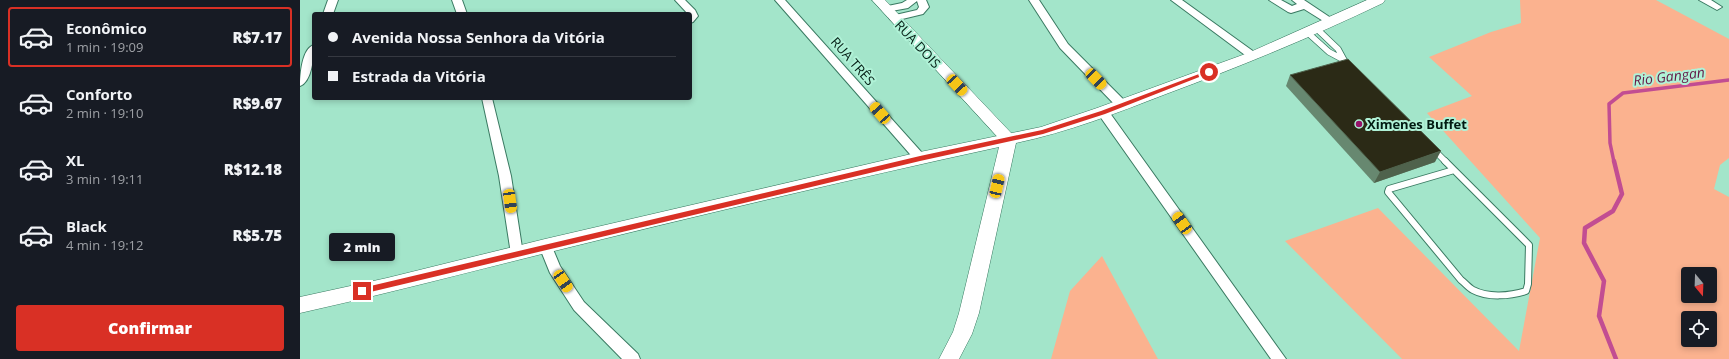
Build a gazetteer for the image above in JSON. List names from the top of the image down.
{
  "streets": {
    "street": ["RUA DOIS", "RUA TRÊS"]
  },
  "water": ["Rio Gangan"],
  "places": ["Ximenes Buffet"],
  "north": "bottom",
  "page": {
    "list": [
      {
        "name": "Econômico",
        "note": "1 min · 19:09",
        "value": "R$7.17"
      },
      {
        "name": "Conforto",
        "note": "2 min · 19:10",
        "value": "R$9.67"
      },
      {
        "name": "XL",
        "note": "3 min · 19:11",
        "value": "R$12.18"
      },
      {
        "name": "Black",
        "note": "4 min · 19:12",
        "value": "R$5.75"
      }
    ],
    "banner": ["Avenida Nossa Senhora da Vitória", "Estrada da Vitória"],
    "bubble": "2 min",
    "buttons": "Confirmar"
  }
}
